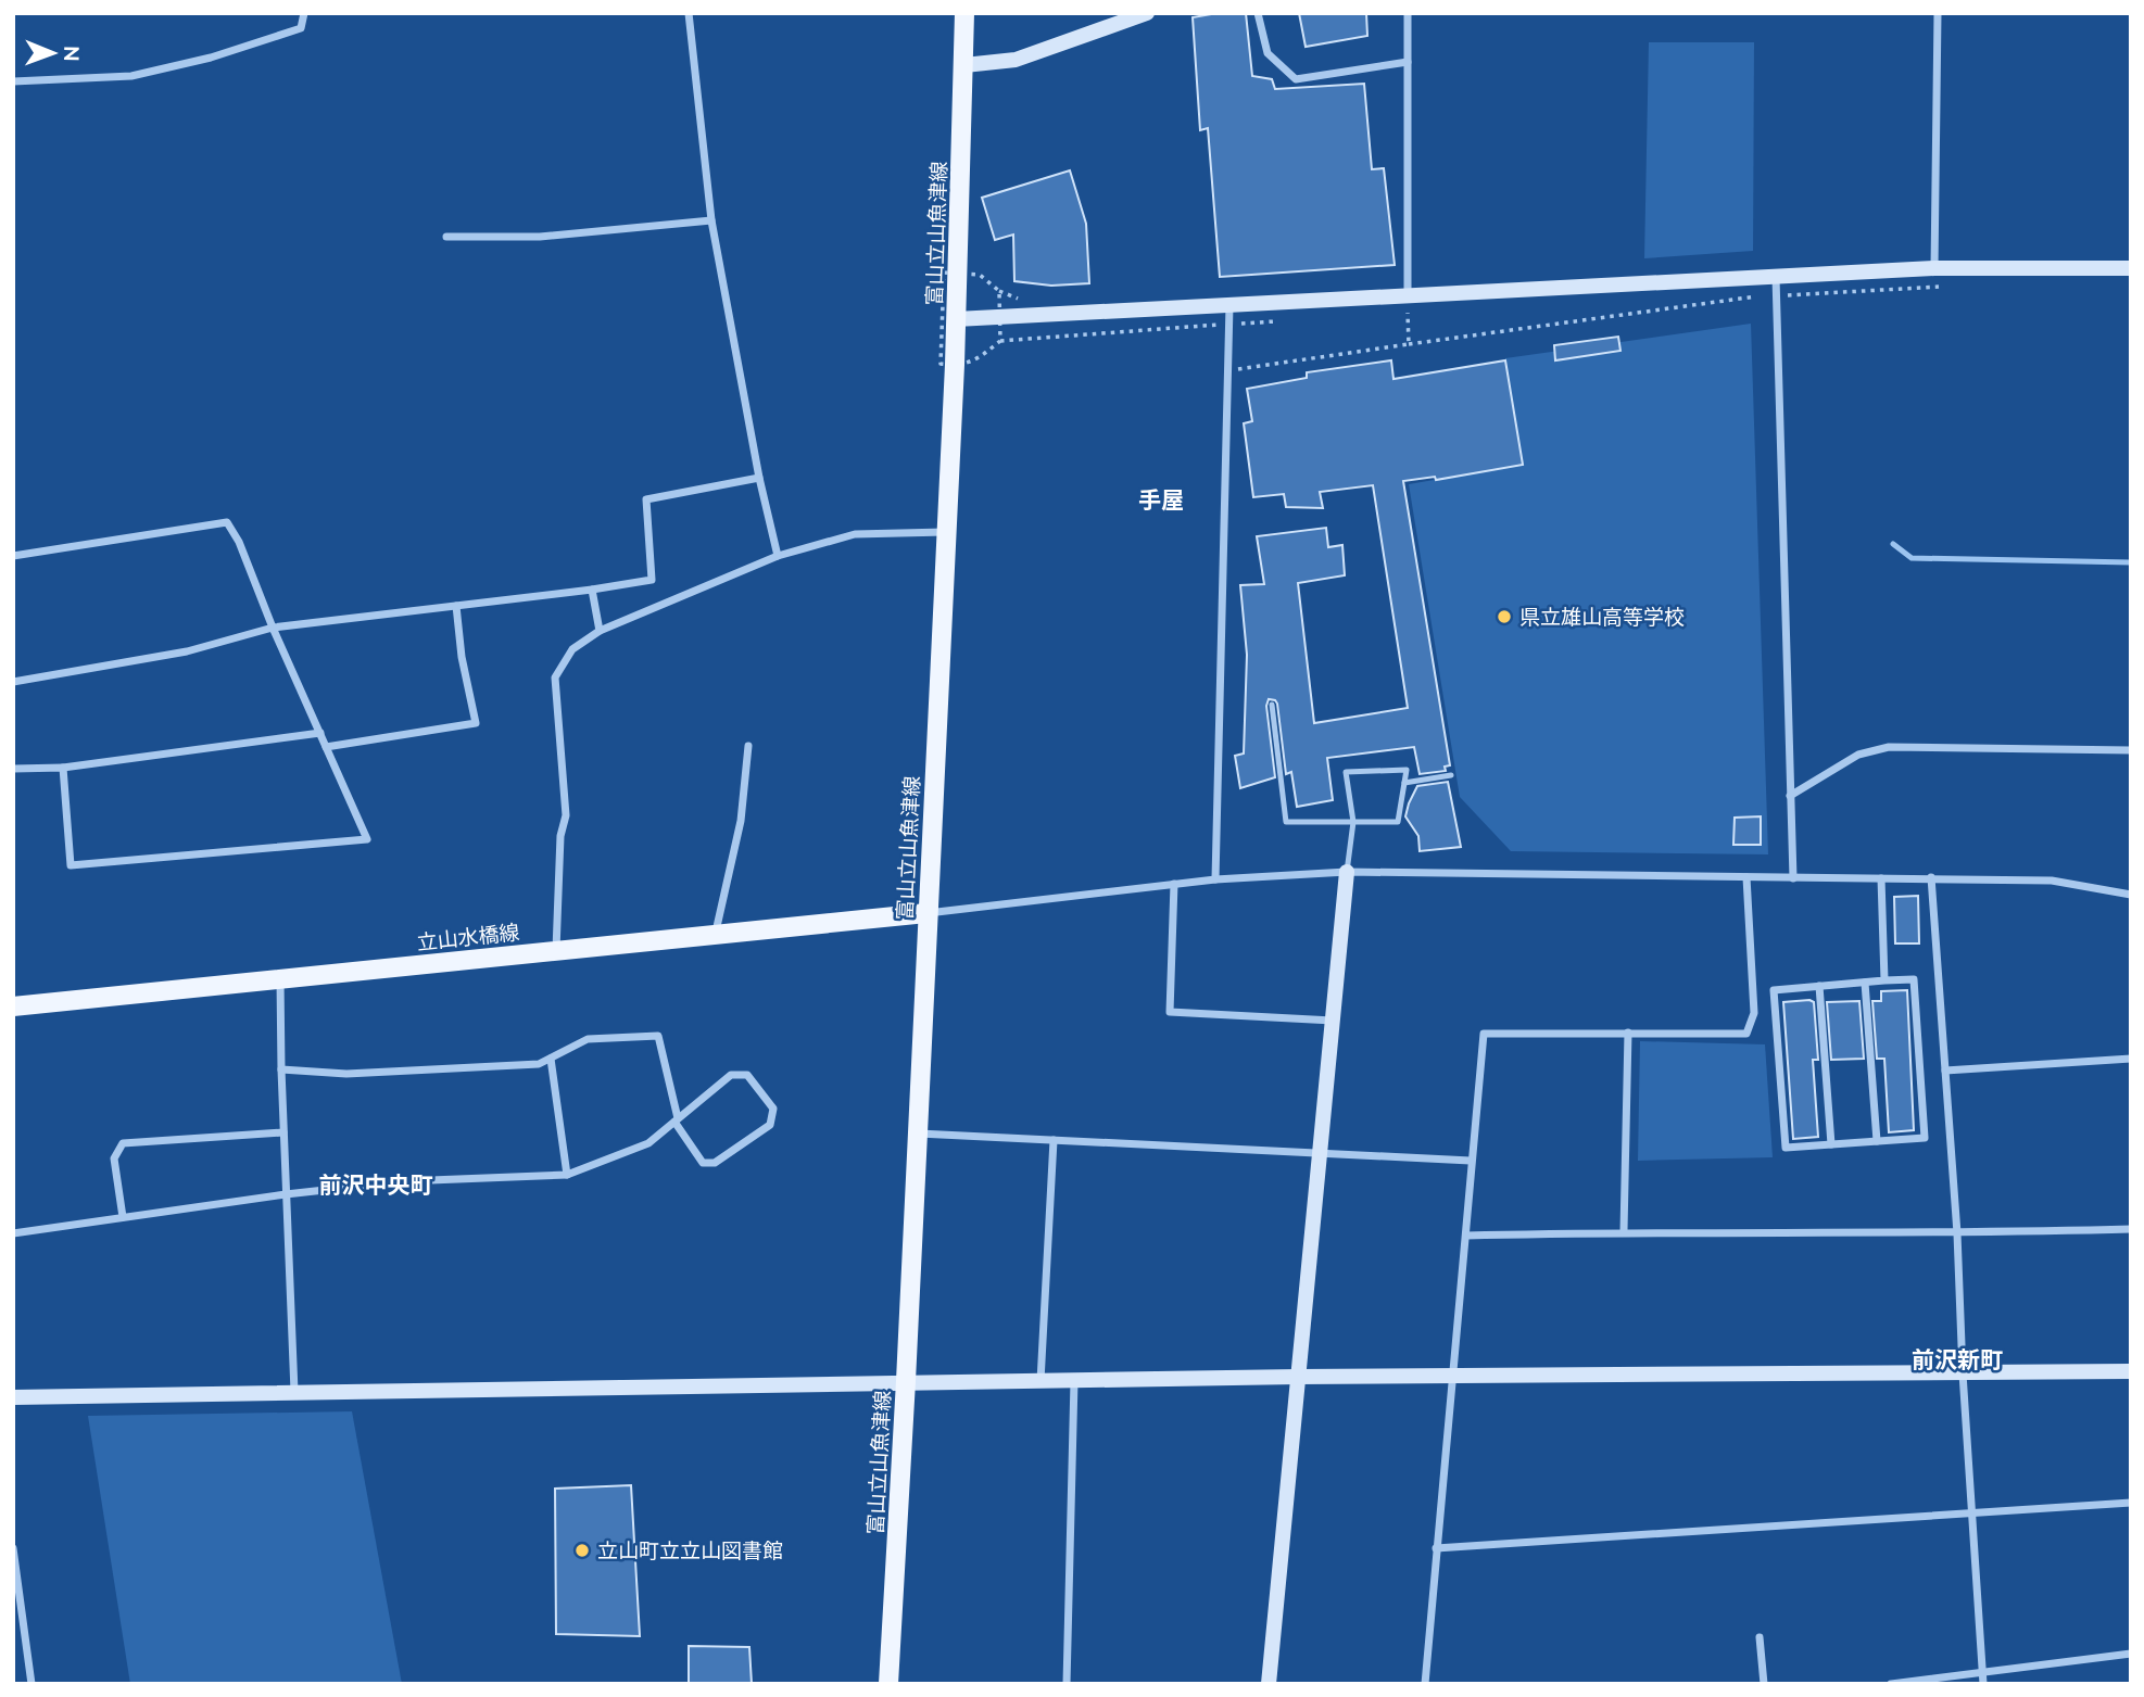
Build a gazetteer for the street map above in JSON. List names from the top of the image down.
{
  "streets": {
    "main road": ["富山立山魚津線", "立山水橋線"]
  },
  "crossings": [
    ["富山立山魚津線", "立山水橋線"]
  ],
  "districts": ["手屋", "前沢中央町", "前沢新町"],
  "places": ["県立雄山高等学校", "立山町立立山図書館"],
  "north": "right"
}
